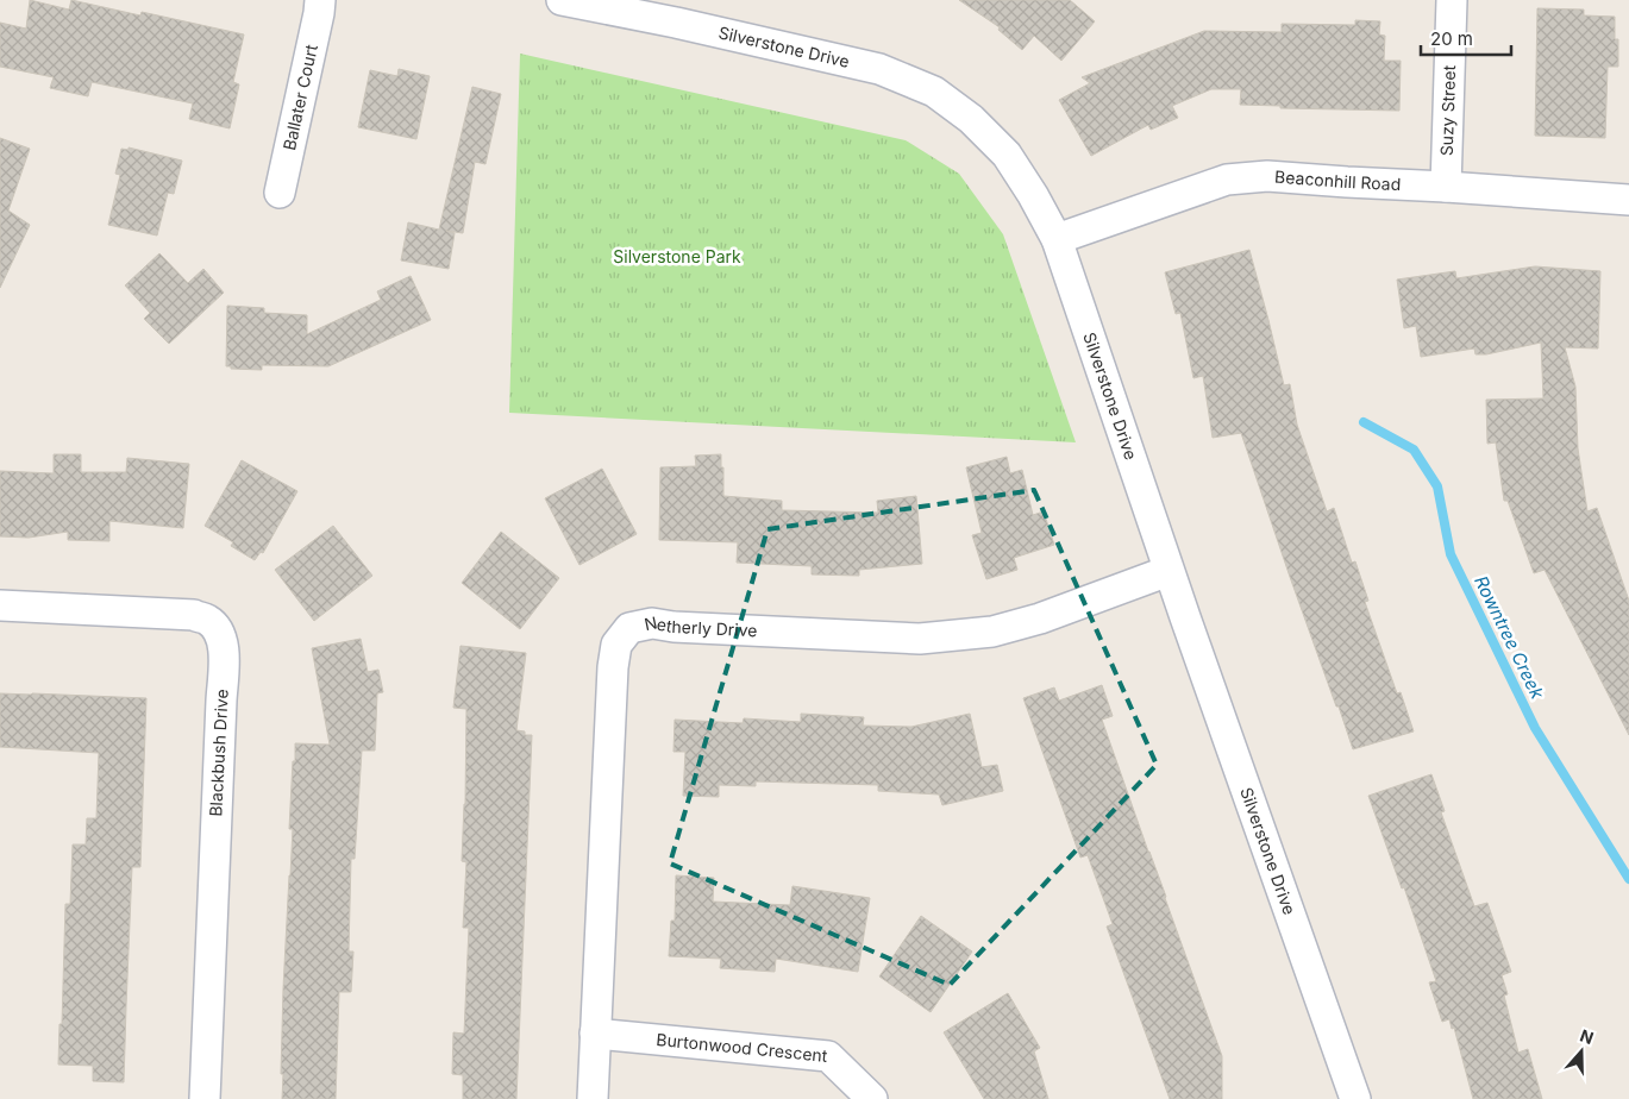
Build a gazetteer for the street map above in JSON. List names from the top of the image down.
{
  "streets": {
    "street": [
      "Silverstone Drive",
      "Ballater Court",
      "Suzy Street",
      "Beaconhill Road",
      "Netherly Drive",
      "Blackbush Drive",
      "Burtonwood Crescent"
    ]
  },
  "crossings": [
    ["Silverstone Drive", "Beaconhill Road"],
    ["Silverstone Drive", "Netherly Drive"],
    ["Suzy Street", "Beaconhill Road"],
    ["Netherly Drive", "Burtonwood Crescent"]
  ],
  "water": ["Rowntree Creek"],
  "parks": ["Silverstone Park"],
  "scale_bar": "20 m",
  "north": "top"
}
